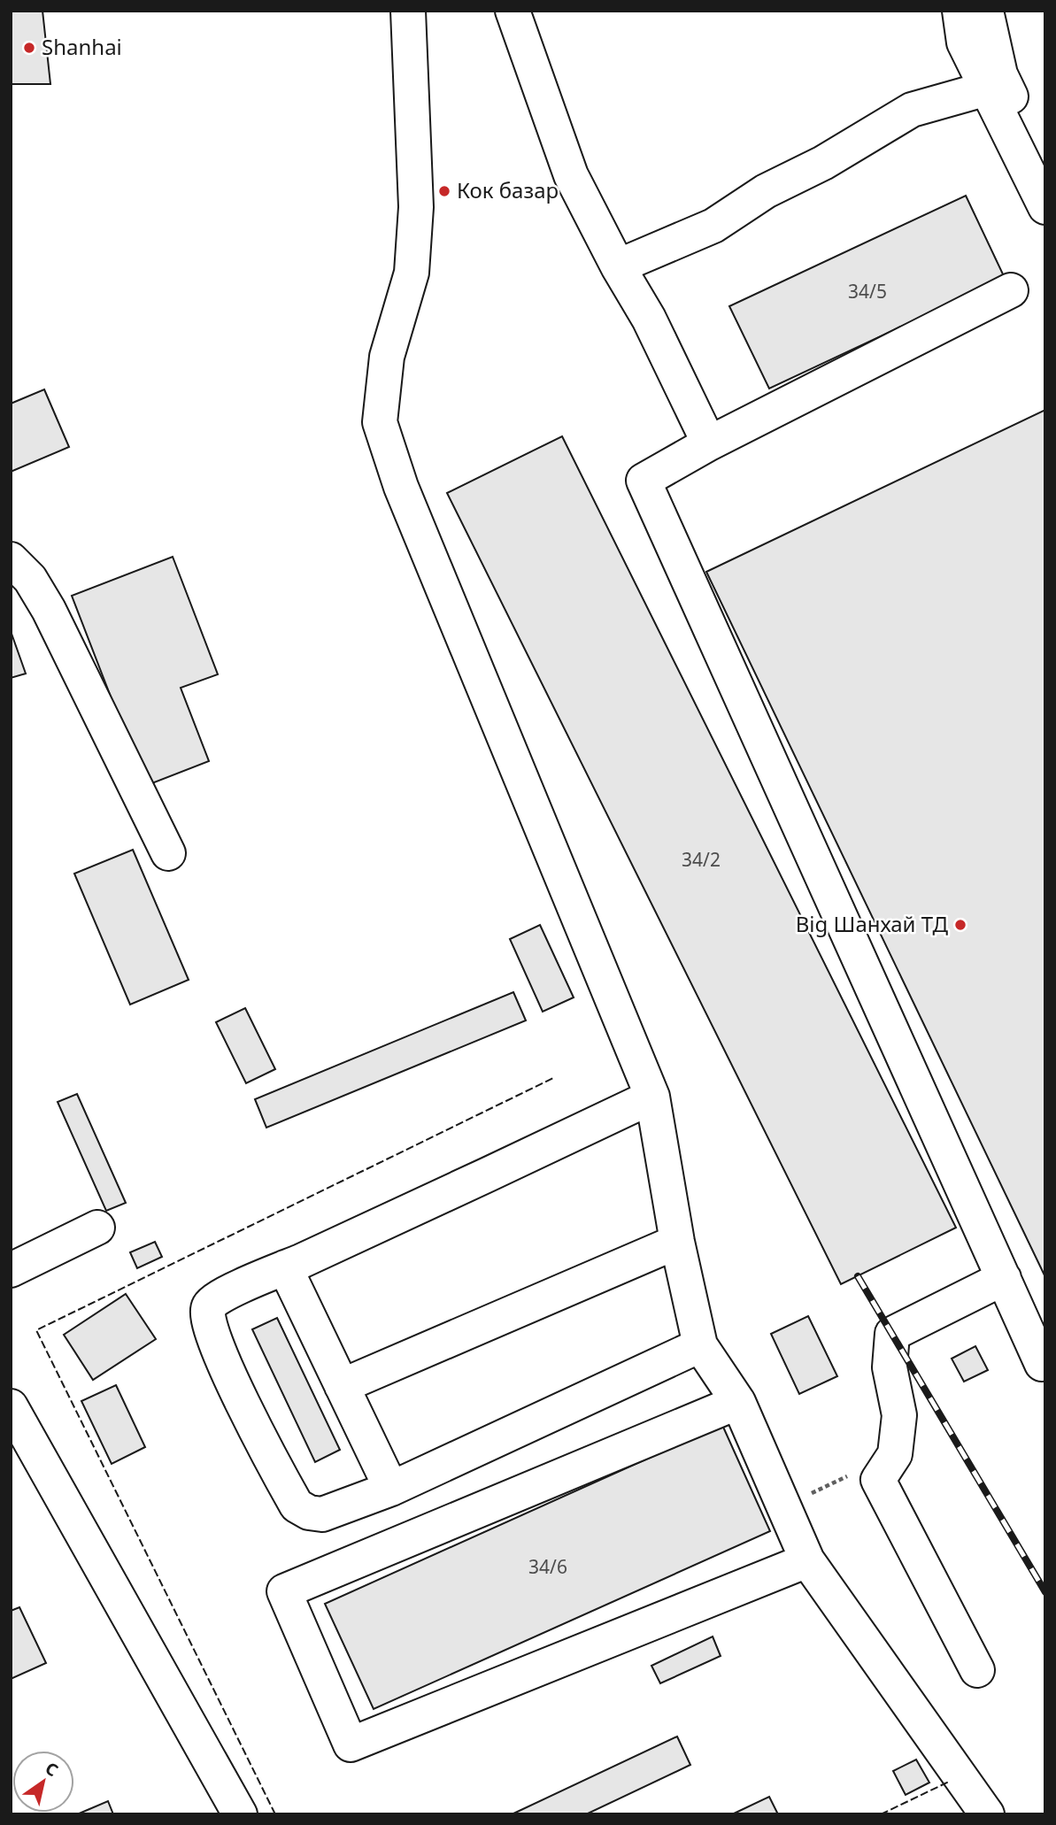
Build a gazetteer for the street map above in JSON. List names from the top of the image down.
{
  "places": ["Shanhai", "Кок базар", "Big Шанхай ТД"],
  "house_numbers": ["34/5", "34/2", "34/6"],
  "north": "top right"
}
